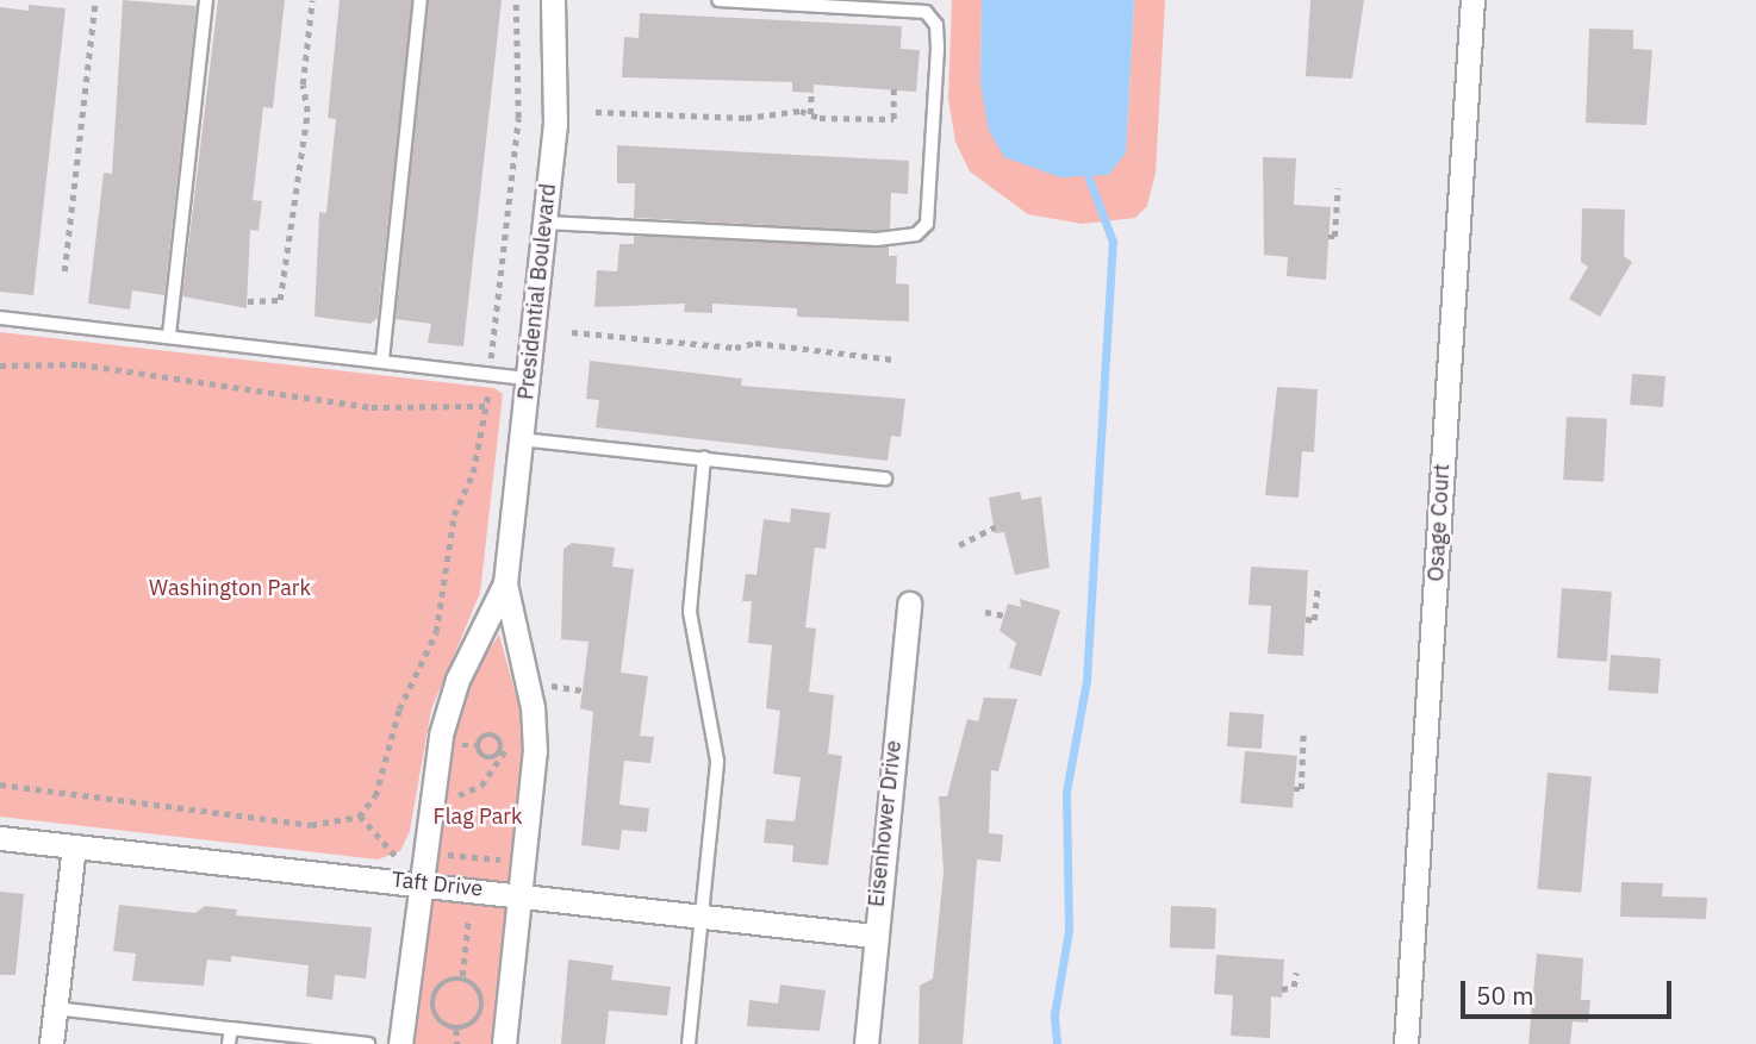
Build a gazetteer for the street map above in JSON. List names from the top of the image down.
{
  "streets": {
    "street": [
      "Presidential Boulevard",
      "Osage Court",
      "Eisenhower Drive",
      "Taft Drive"
    ]
  },
  "crossings": [
    ["Presidential Boulevard", "Taft Drive"],
    ["Eisenhower Drive", "Taft Drive"]
  ],
  "parks": ["Washington Park", "Flag Park"],
  "scale_bar": "50 m"
}
